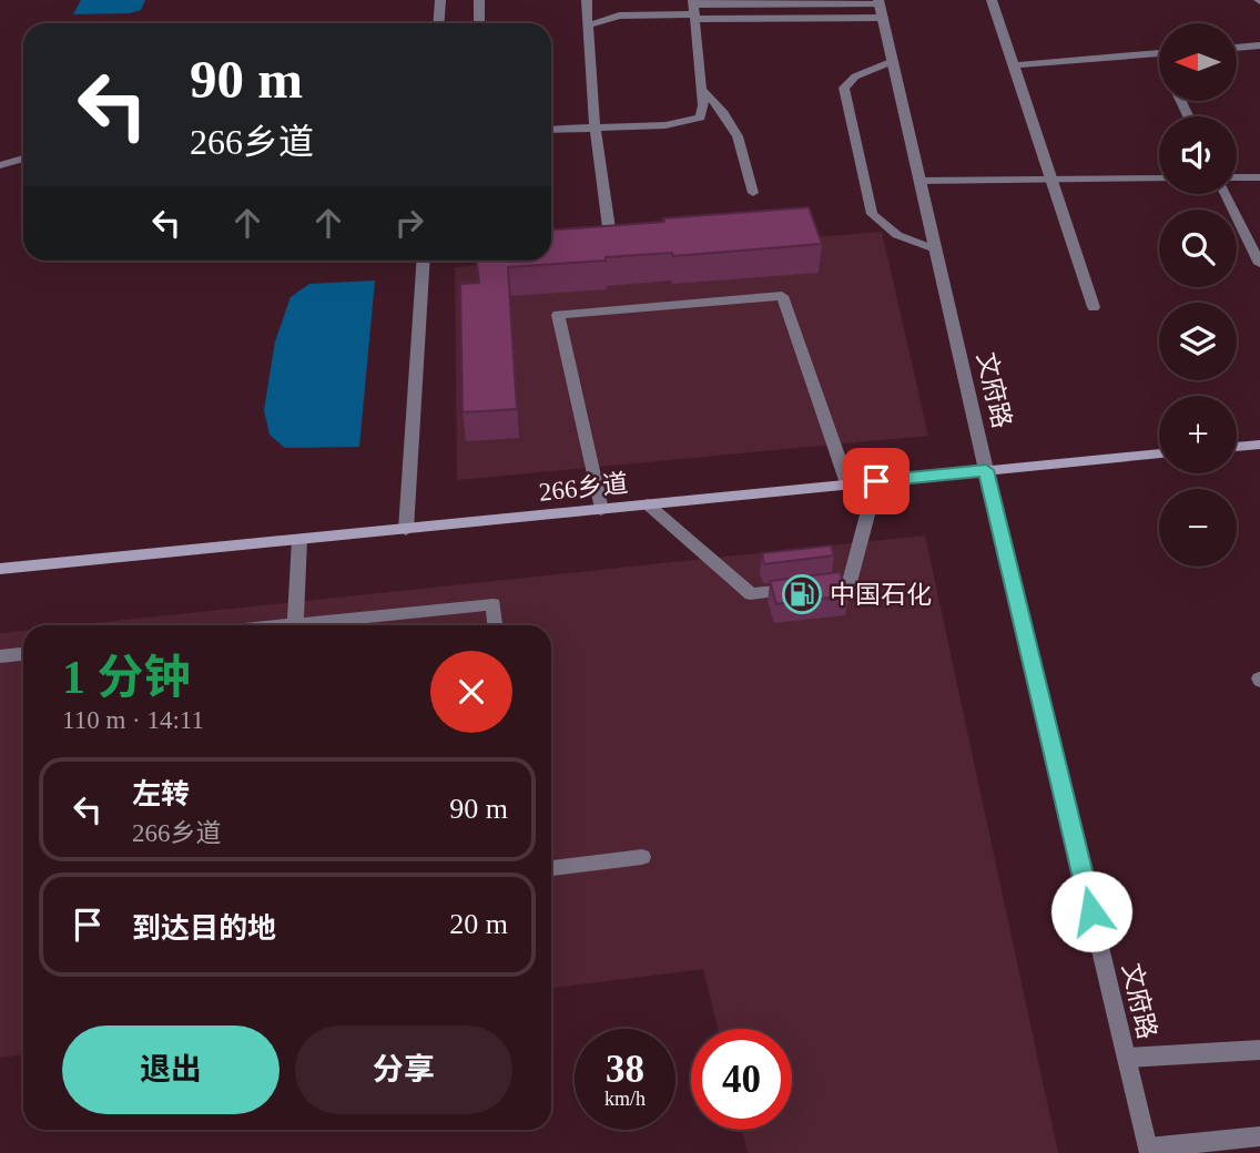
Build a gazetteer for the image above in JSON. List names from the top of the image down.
{
  "streets": {
    "main road": ["266乡道"],
    "street": ["文府路"]
  },
  "crossings": [
    ["文府路", "266乡道"]
  ],
  "places": {
    "fuel station": ["中国石化"]
  },
  "north": "left",
  "page": {
    "map_buttons": ["+", "−"],
    "turn": ["90 m", "266乡道"],
    "heading": ["1 分钟", "110 m · 14:11"],
    "list": [
      {
        "name": "左转",
        "note": "266乡道",
        "value": "90 m"
      },
      {
        "name": "到达目的地",
        "value": "20 m"
      }
    ],
    "buttons": ["退出", "分享"],
    "speed": "38 km/h",
    "limit": "40"
  }
}
